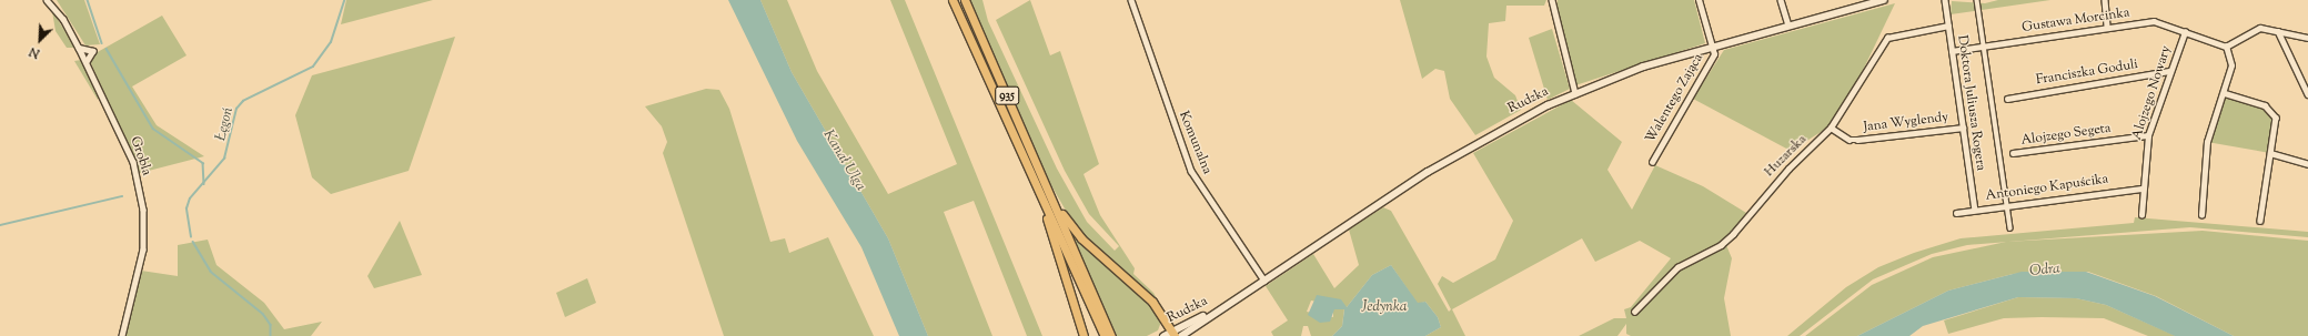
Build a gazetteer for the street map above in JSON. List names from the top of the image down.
{
  "streets": {
    "main road": ["935", "Rudzka"],
    "street": [
      "Gustawa Morcinka",
      "Franciszka Goduli",
      "Alojzego Nowary",
      "Walentego Zająca",
      "Doktora Juliusza Rogera",
      "Jana Wyglendy",
      "Alojzego Segeta",
      "Komunalna",
      "Grobla",
      "Huzarska",
      "Antoniego Kapuścika"
    ]
  },
  "crossings": [
    ["Gustawa Morcinka", "Alojzego Nowary"],
    ["Gustawa Morcinka", "Doktora Juliusza Rogera"],
    ["Franciszka Goduli", "Alojzego Nowary"],
    ["Alojzego Nowary", "Alojzego Segeta"],
    ["Alojzego Nowary", "Antoniego Kapuścika"],
    ["Walentego Zająca", "Rudzka"],
    ["Rudzka", "Komunalna"],
    ["Doktora Juliusza Rogera", "Jana Wyglendy"],
    ["Doktora Juliusza Rogera", "Huzarska"],
    ["Doktora Juliusza Rogera", "Antoniego Kapuścika"],
    ["Jana Wyglendy", "Huzarska"]
  ],
  "water": [
    "Łęgoń",
    "Kanał Ulga",
    "Odra",
    "Jedynka"
  ],
  "north": "bottom left"
}
